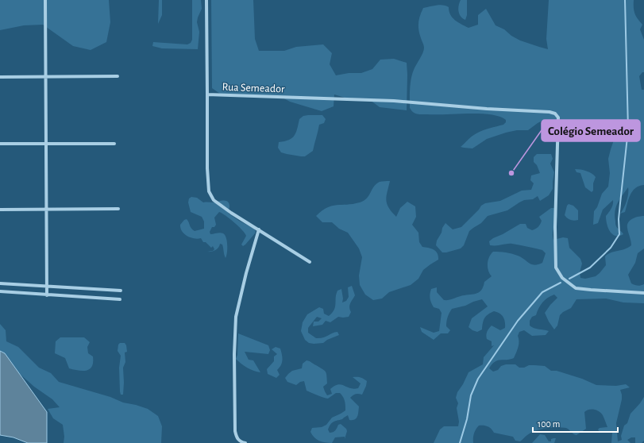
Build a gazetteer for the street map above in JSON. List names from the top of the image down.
{
  "streets": {
    "street": ["Rua Semeador"]
  },
  "places": ["Colégio Semeador"],
  "scale_bar": "100 m"
}
